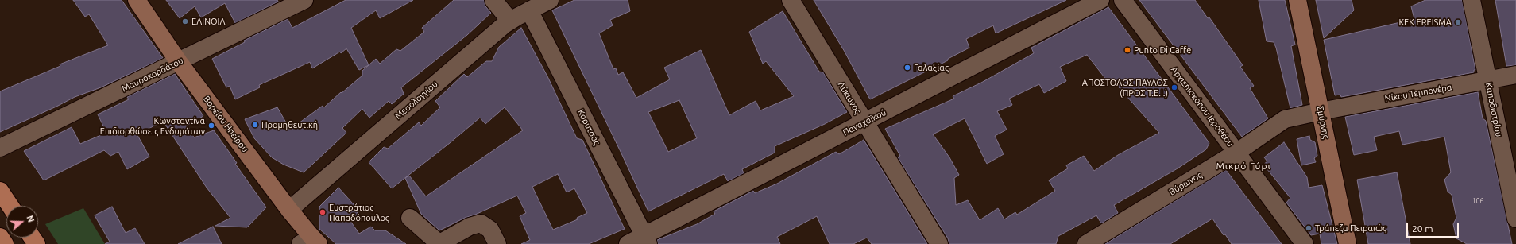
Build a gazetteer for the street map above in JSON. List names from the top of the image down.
{
  "streets": {
    "main road": ["Σμύρνης", "Βορείου Ηπείρου"],
    "street": [
      "Μαυροκορδάτου",
      "Νίκου Τεμπονέρα",
      "Λύκωνος",
      "Μεσολογγίου",
      "Αρχιεπισκόπου Ιεροθέου",
      "Καποδιστρίου",
      "Παναχαϊκού",
      "Κορυτσάς",
      "Βύρωνος"
    ]
  },
  "crossings": [
    ["Μαυροκορδάτου", "Βορείου Ηπείρου"],
    ["Νίκου Τεμπονέρα", "Καποδιστρίου"],
    ["Νίκου Τεμπονέρα", "Σμύρνης"],
    ["Νίκου Τεμπονέρα", "Βύρωνος"],
    ["Λύκωνος", "Παναχαϊκού"],
    ["Μεσολογγίου", "Βορείου Ηπείρου"],
    ["Μεσολογγίου", "Κορυτσάς"],
    ["Αρχιεπισκόπου Ιεροθέου", "Βύρωνος"],
    ["Παναχαϊκού", "Κορυτσάς"],
    ["Σμύρνης", "Βύρωνος"]
  ],
  "districts": ["Μικρό Γύρι"],
  "places": [
    "ΕΛΙΝΟΙΛ",
    "KEK EREISMA",
    "Punto Di Caffe",
    "Γαλαξίας",
    "ΑΠΟΣΤΟΛΟΣ ΠΑΥΛΟΣ (ΠΡΟΣ Τ.Ε.Ι.)",
    "Προμηθευτική",
    "Κωνσταντίνα Επιδιορθώσεις Ενδυμάτων",
    "Ευστράτιος Παπαδόπουλος",
    "Τράπεζα Πειραιώς"
  ],
  "house_numbers": ["106"],
  "scale_bar": "20 m",
  "north": "right"
}
